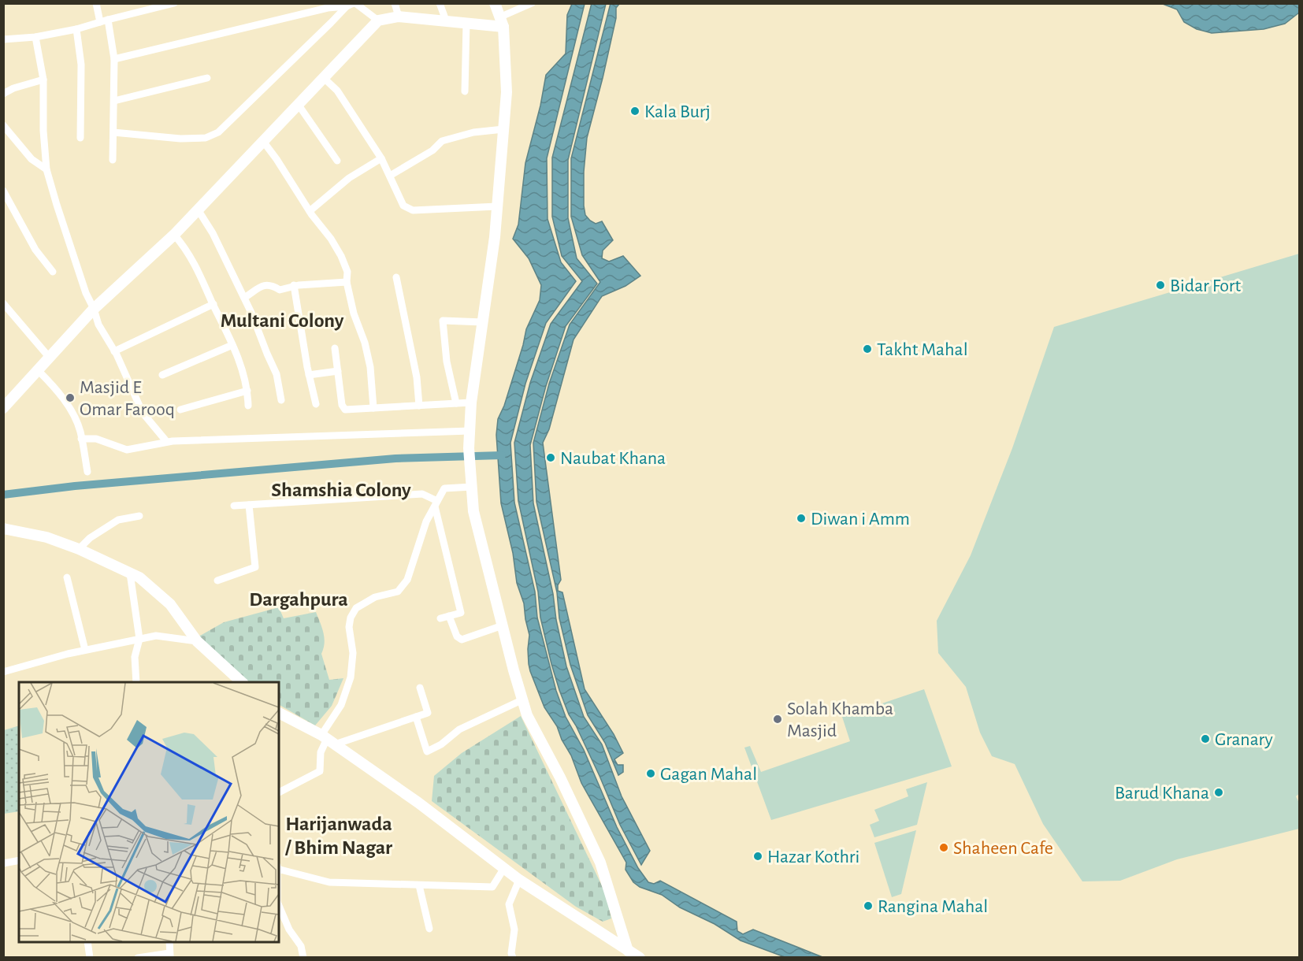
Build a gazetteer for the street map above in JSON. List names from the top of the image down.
{
  "districts": [
    "Multani Colony",
    "Shamshia Colony",
    "Dargahpura",
    "Harijanwada / Bhim Nagar"
  ],
  "places": [
    "Kala Burj",
    "Bidar Fort",
    "Takht Mahal",
    "Masjid E Omar Farooq",
    "Naubat Khana",
    "Diwan i Amm",
    "Solah Khamba Masjid",
    "Granary",
    "Gagan Mahal",
    "Barud Khana",
    "Shaheen Cafe",
    "Hazar Kothri",
    "Rangina Mahal"
  ]
}
